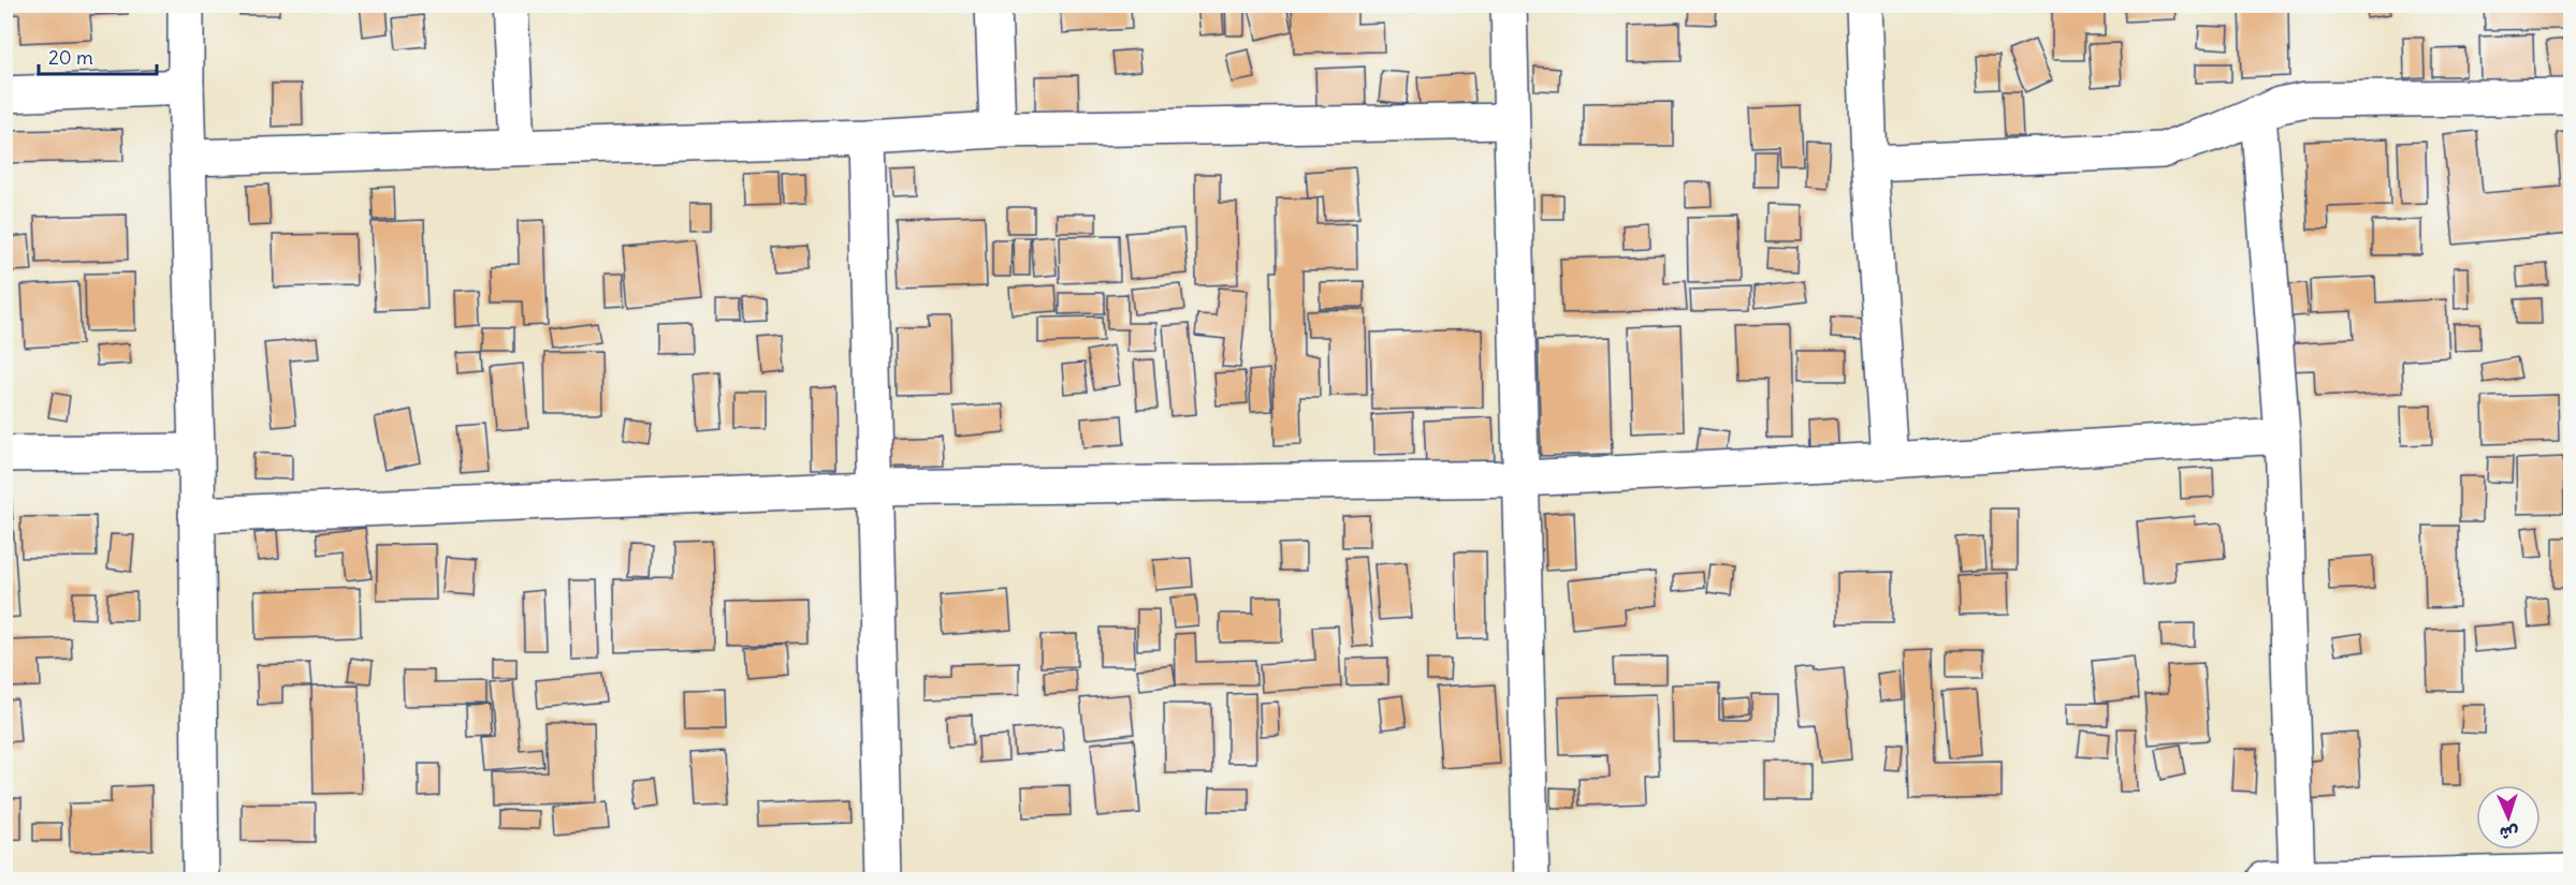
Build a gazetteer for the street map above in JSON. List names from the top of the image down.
{
  "scale_bar": "20 m",
  "north": "bottom"
}
